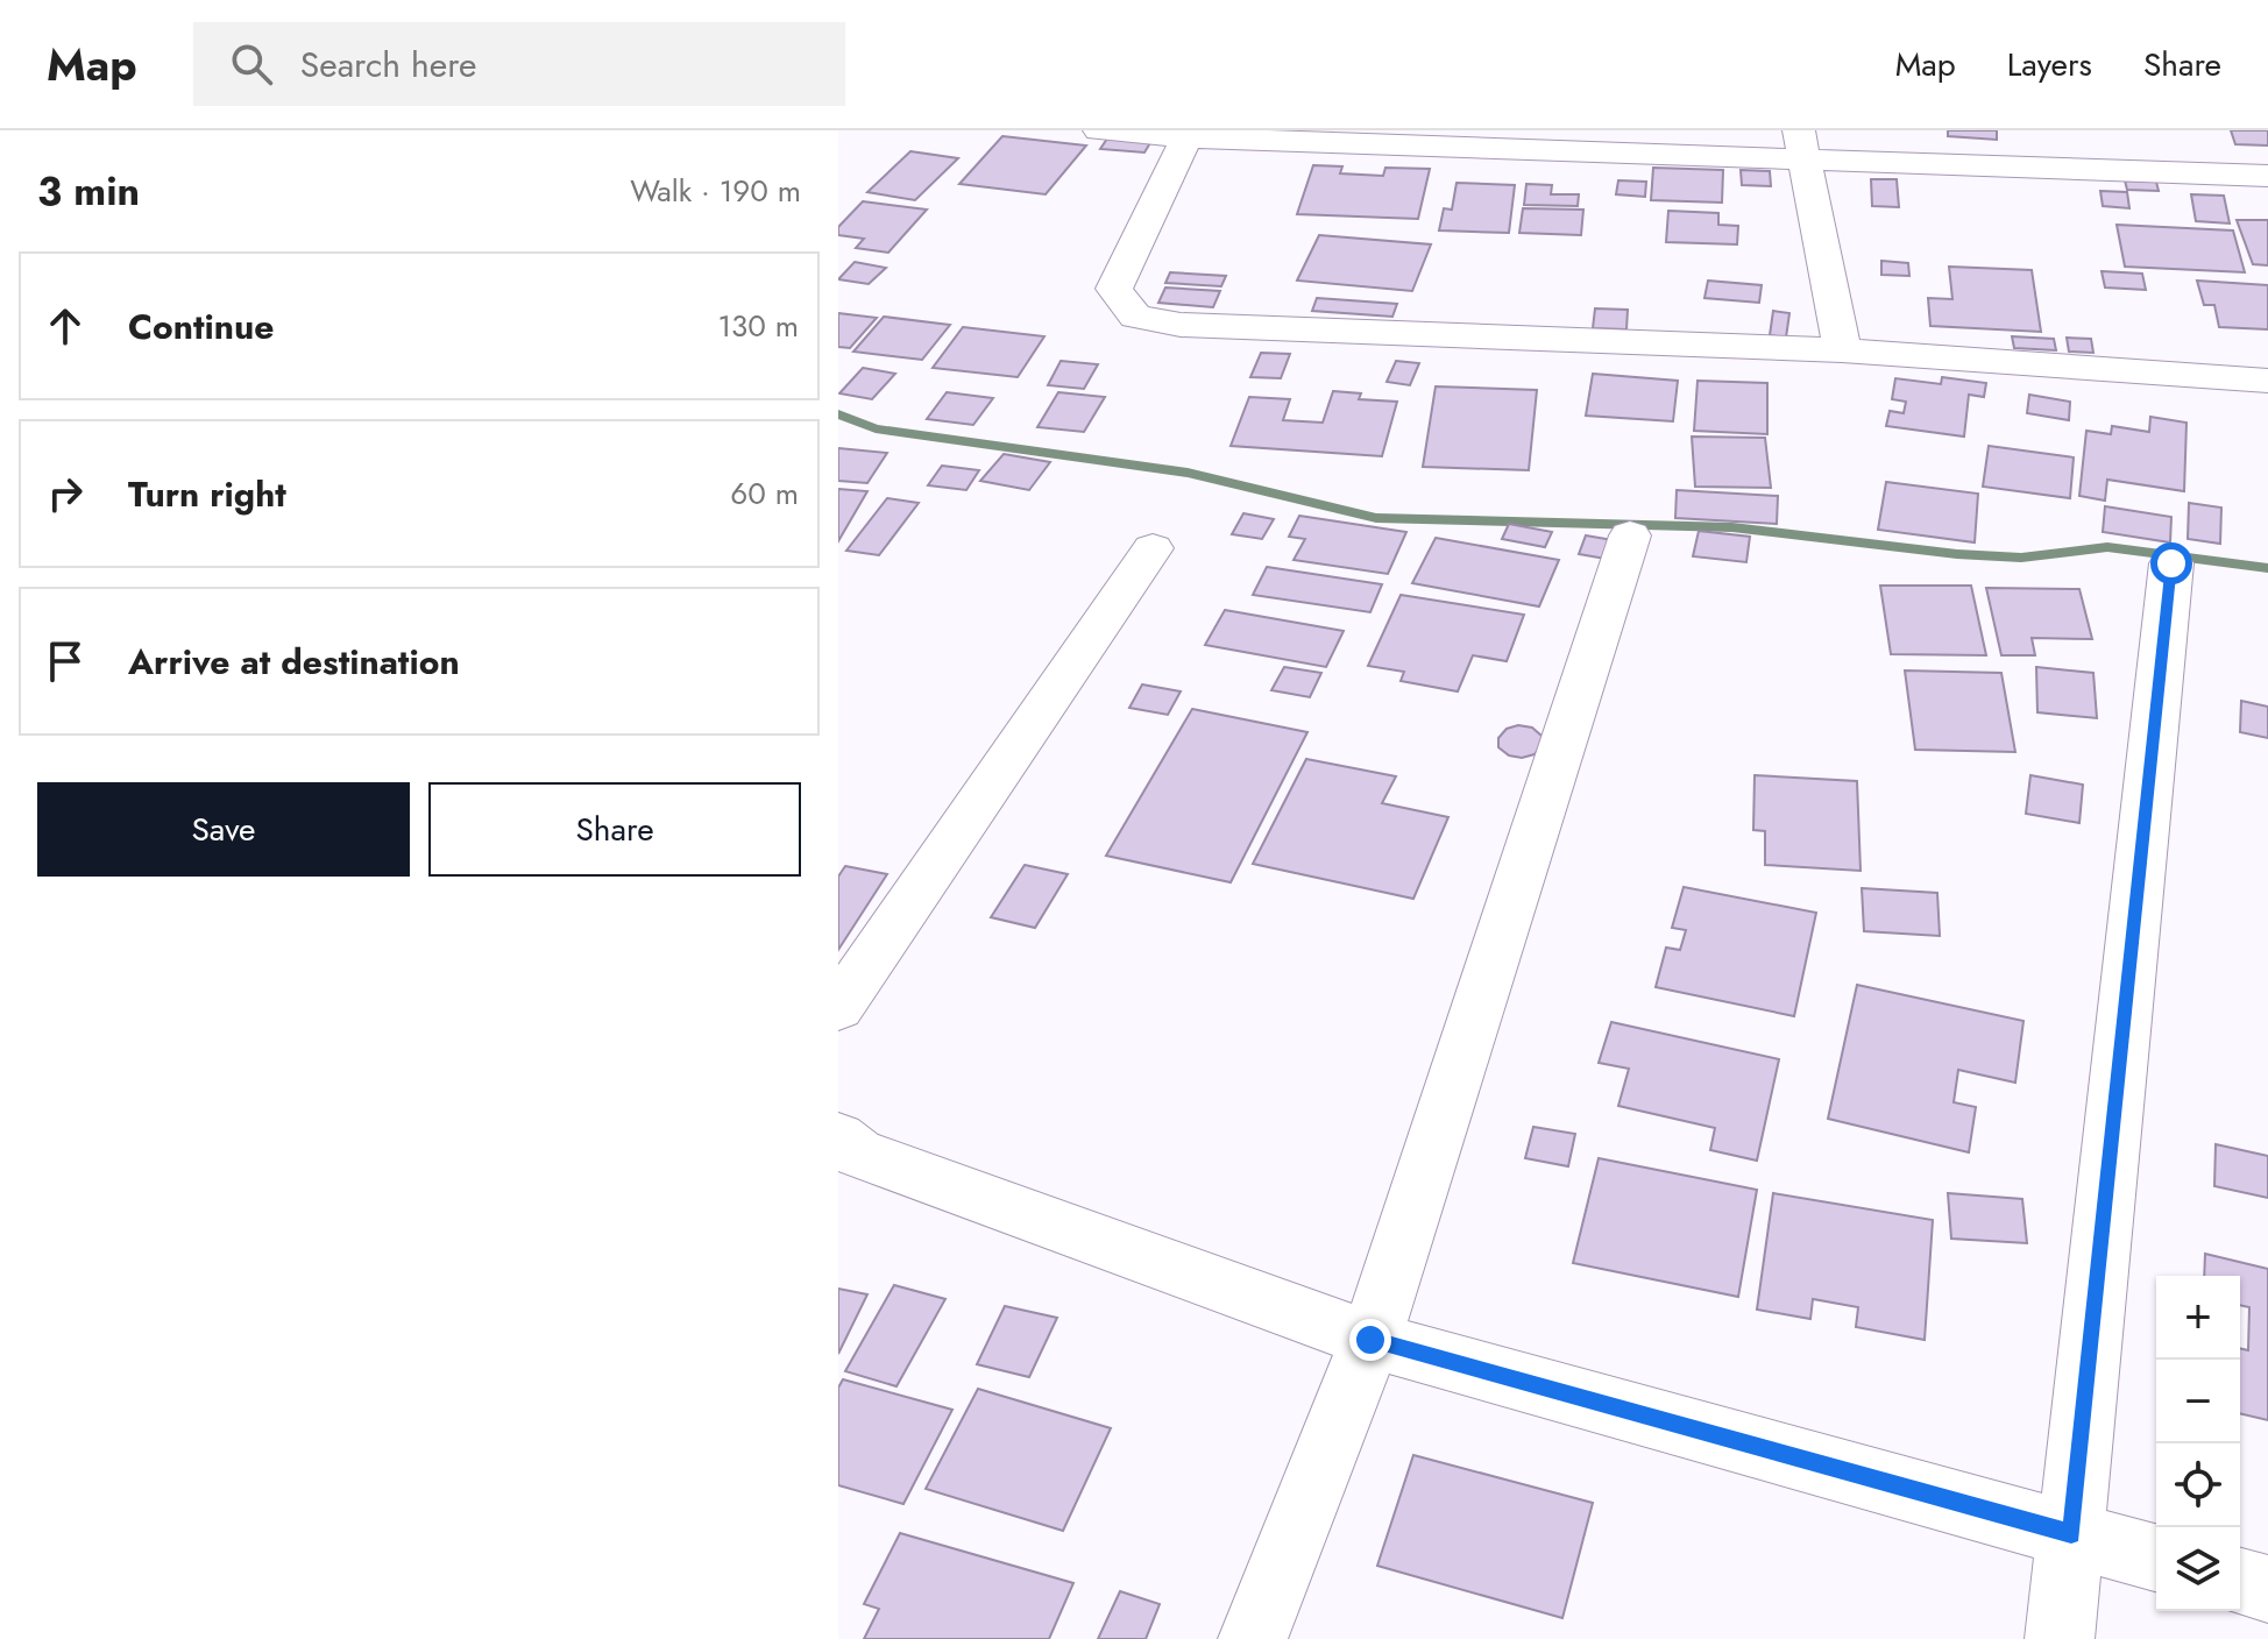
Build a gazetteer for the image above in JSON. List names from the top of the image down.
{
  "page": {
    "header": "Map",
    "search": "Search here",
    "nav": ["Map", "Layers", "Share"],
    "heading": ["3 min", "Walk · 190 m"],
    "list": [
      ["Continue", "130 m"],
      ["Turn right", "60 m"],
      "Arrive at destination"
    ],
    "buttons": ["Save", "Share"],
    "map_buttons": ["+", "−"]
  }
}
